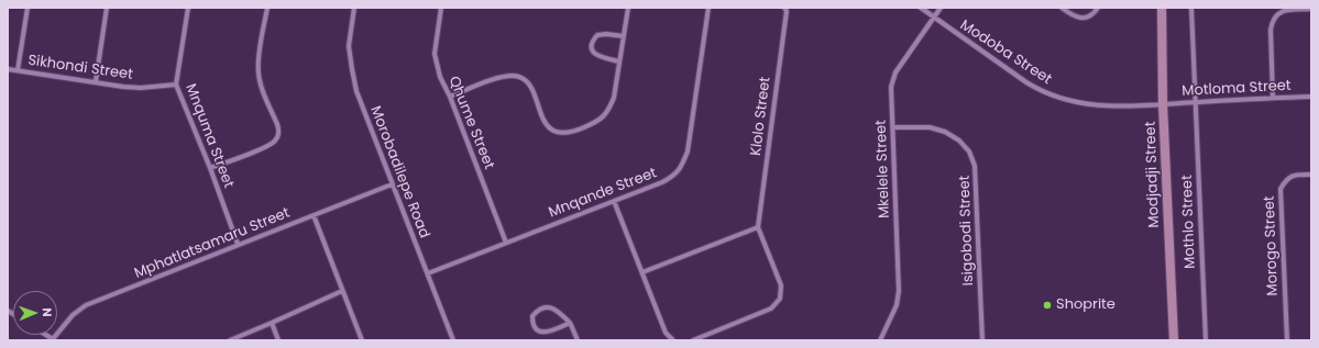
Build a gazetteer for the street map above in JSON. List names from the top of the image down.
{
  "streets": {
    "street": [
      "Modoba Street",
      "Sikhondi Street",
      "Motloma Street",
      "Klolo Street",
      "Qhume Street",
      "Mnquma Street",
      "Mkelele Street",
      "Morobadilepe Road",
      "Modjadji Street",
      "Mnqande Street",
      "Mothlo Street",
      "Isigobodi Street",
      "Mphatlatsamaru Street",
      "Morogo Street"
    ]
  },
  "crossings": [
    ["Modoba Street", "Motloma Street"],
    ["Modoba Street", "Mkelele Street"],
    ["Modoba Street", "Modjadji Street"],
    ["Sikhondi Street", "Mnquma Street"],
    ["Motloma Street", "Modjadji Street"],
    ["Motloma Street", "Mothlo Street"],
    ["Qhume Street", "Mnqande Street"],
    ["Mnquma Street", "Mphatlatsamaru Street"],
    ["Mkelele Street", "Isigobodi Street"],
    ["Morobadilepe Road", "Mnqande Street"],
    ["Morobadilepe Road", "Mphatlatsamaru Street"]
  ],
  "places": ["Shoprite"],
  "north": "right"
}
